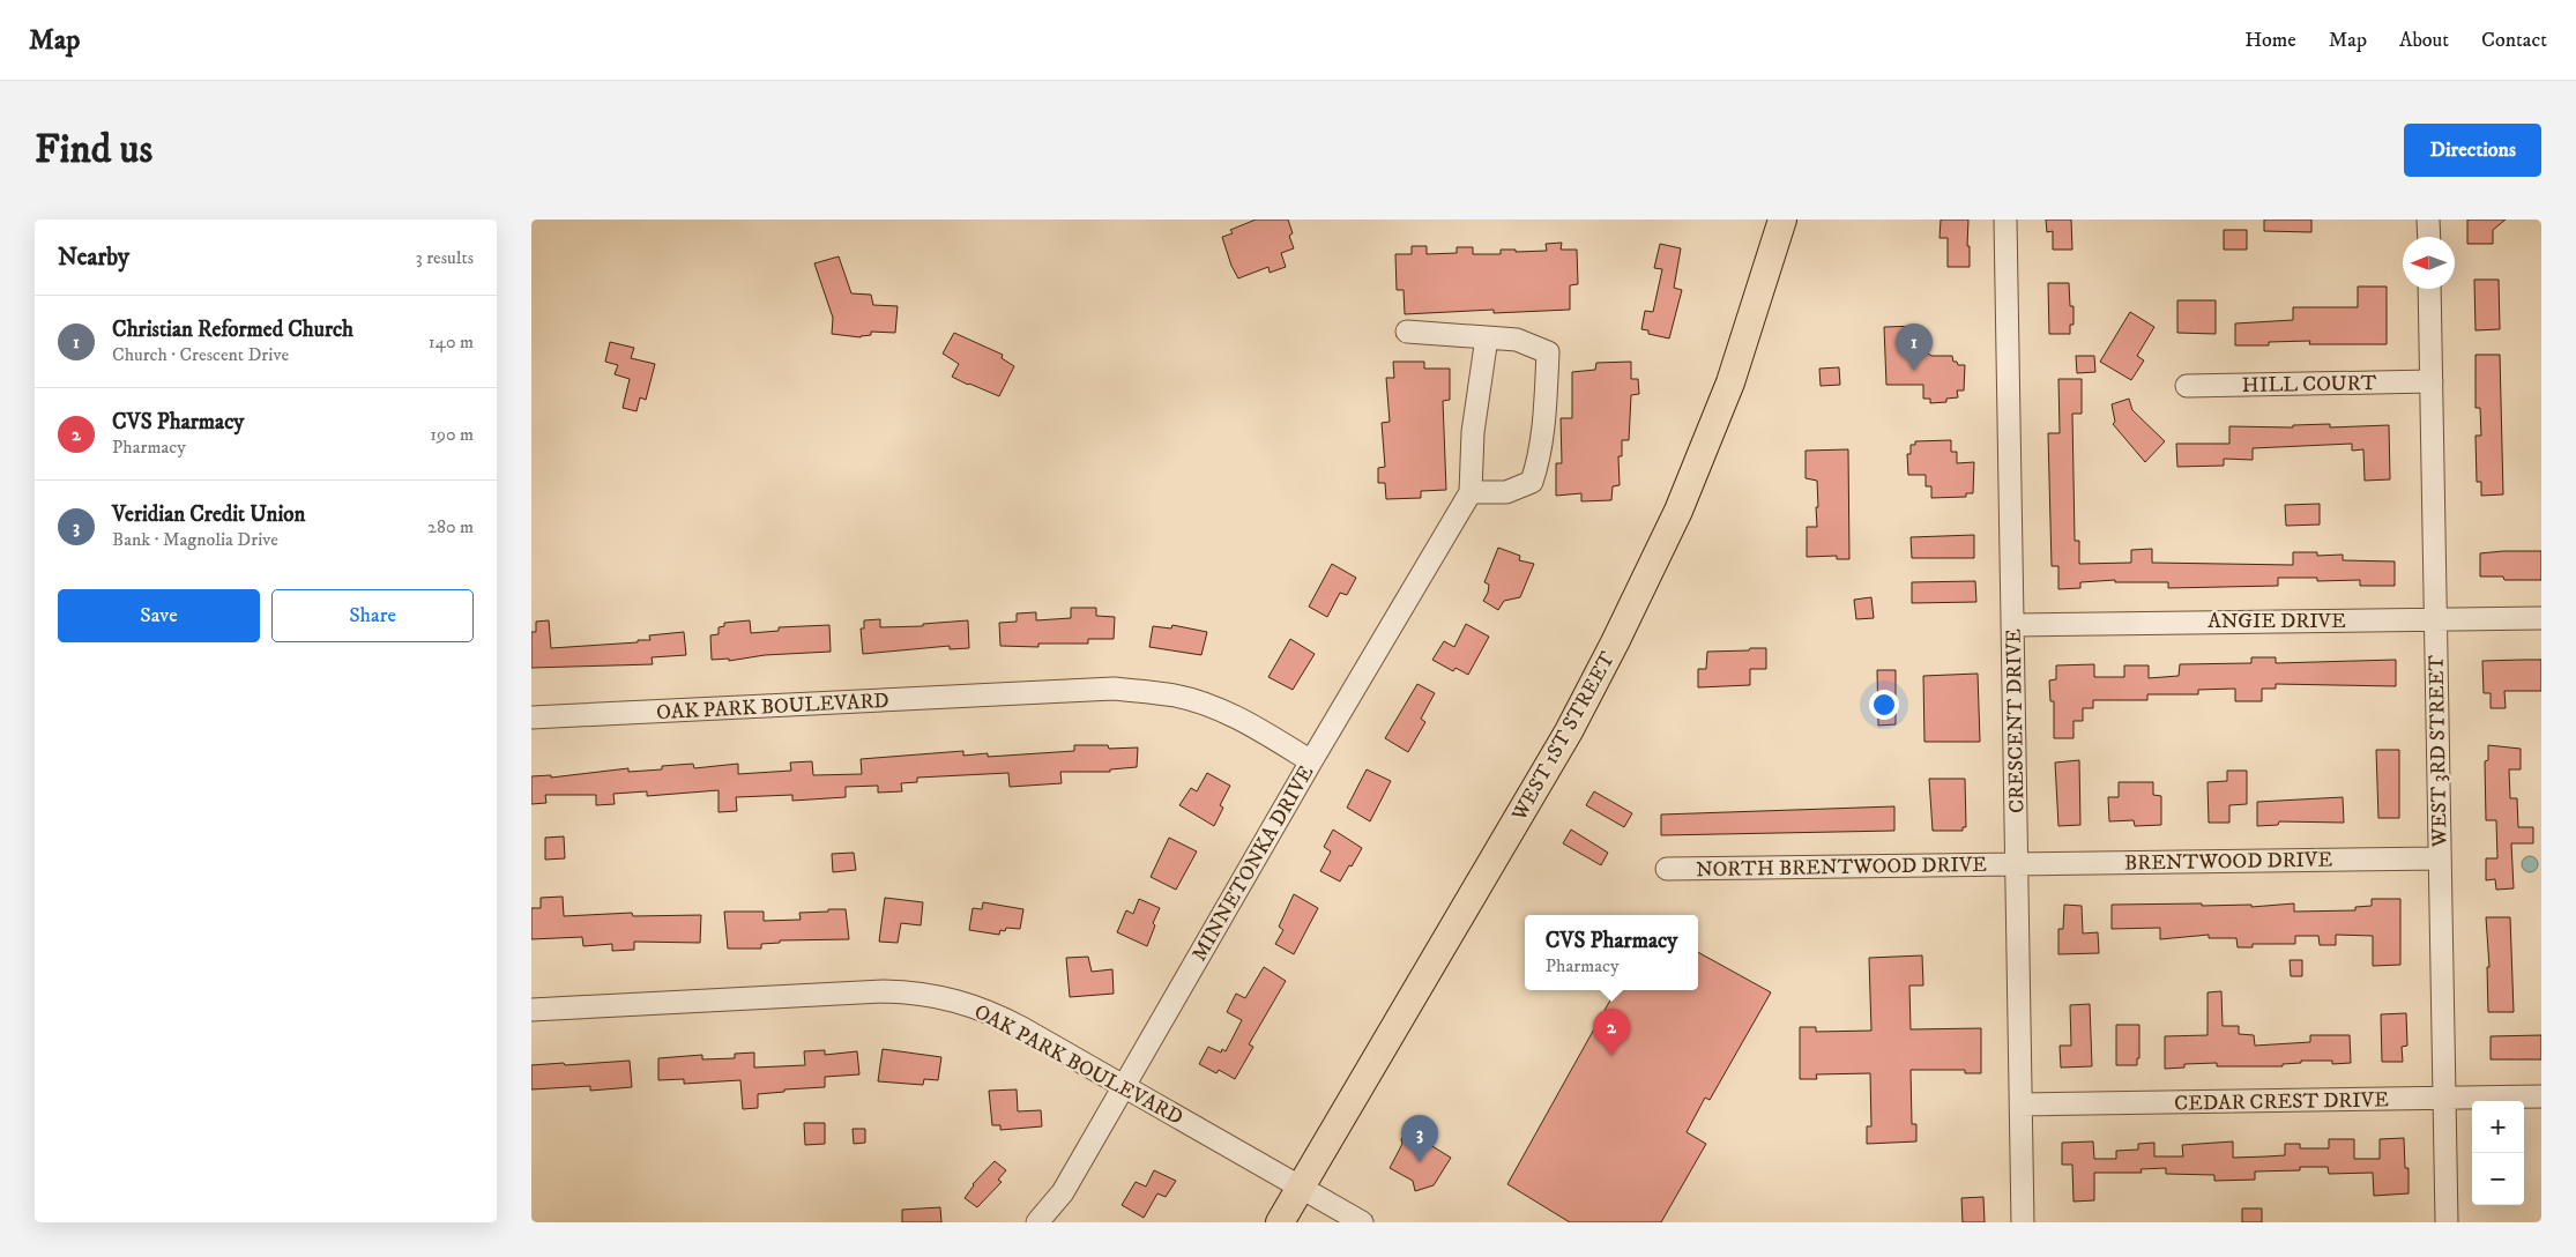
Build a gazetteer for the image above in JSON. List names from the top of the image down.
{
  "streets": {
    "main road": ["WEST 1ST STREET"],
    "street": [
      "HILL COURT",
      "ANGIE DRIVE",
      "OAK PARK BOULEVARD",
      "CRESCENT DRIVE",
      "WEST 3RD STREET",
      "BRENTWOOD DRIVE",
      "MINNETONKA DRIVE",
      "NORTH BRENTWOOD DRIVE",
      "CEDAR CREST DRIVE"
    ]
  },
  "crossings": [
    ["HILL COURT", "WEST 3RD STREET"],
    ["ANGIE DRIVE", "CRESCENT DRIVE"],
    ["ANGIE DRIVE", "WEST 3RD STREET"],
    ["OAK PARK BOULEVARD", "WEST 1ST STREET"],
    ["OAK PARK BOULEVARD", "MINNETONKA DRIVE"],
    ["CRESCENT DRIVE", "BRENTWOOD DRIVE"],
    ["CRESCENT DRIVE", "NORTH BRENTWOOD DRIVE"],
    ["CRESCENT DRIVE", "CEDAR CREST DRIVE"],
    ["WEST 3RD STREET", "BRENTWOOD DRIVE"],
    ["WEST 3RD STREET", "CEDAR CREST DRIVE"],
    ["BRENTWOOD DRIVE", "NORTH BRENTWOOD DRIVE"]
  ],
  "north": "left",
  "page": {
    "header": "Map",
    "nav": [
      "Home",
      "Map",
      "About",
      "Contact"
    ],
    "buttons": [
      "Directions",
      ["Save", "Share"]
    ],
    "title": "Find us",
    "heading": ["Nearby", "3 results"],
    "list": [
      {
        "mark": "1",
        "name": "Christian Reformed Church",
        "note": "Church · Crescent Drive",
        "value": "140 m"
      },
      {
        "mark": "2",
        "name": "CVS Pharmacy",
        "note": "Pharmacy",
        "value": "190 m"
      },
      {
        "mark": "3",
        "name": "Veridian Credit Union",
        "note": "Bank · Magnolia Drive",
        "value": "280 m"
      }
    ],
    "pins": ["1", "2", "3"],
    "popup": ["CVS Pharmacy", "Pharmacy"],
    "map_buttons": ["+", "−"]
  }
}
